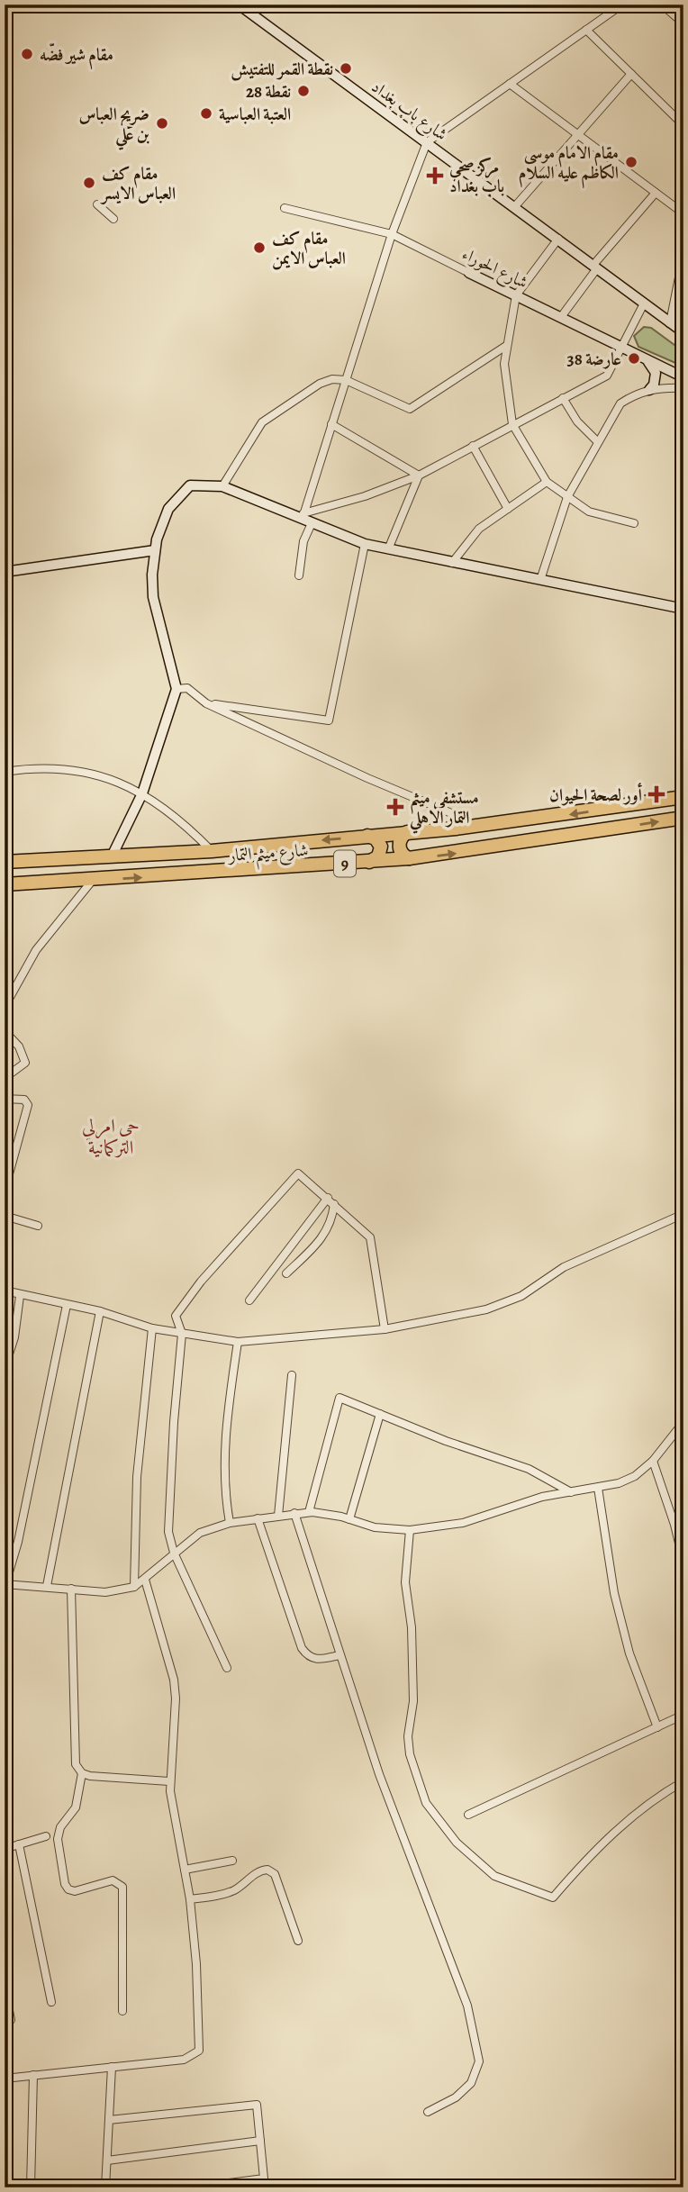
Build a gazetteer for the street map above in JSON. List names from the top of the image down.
{
  "streets": {
    "highway": ["شارع ميثم التمار", "9"],
    "street": ["شارع باب بغداد", "شارع الحوراء"]
  },
  "districts": ["حي امرلي التركمانية"],
  "places": {
    "other": [
      "مقام شير فضّه",
      "نقطة القمر للتفتيش",
      "نقطة 28",
      "العتبة العباسية",
      "ضريح العباس بن علي",
      "مقام الامام موسى الكاظم عليه السلام",
      "مقام كف العباس الايسر",
      "مقام كف العباس الايمن",
      "عارضة 38"
    ],
    "health": ["مركز صحي باب بغداد", "أور لصحة الحيوان", "مستشفى ميثم التمار الاهلي"]
  }
}
